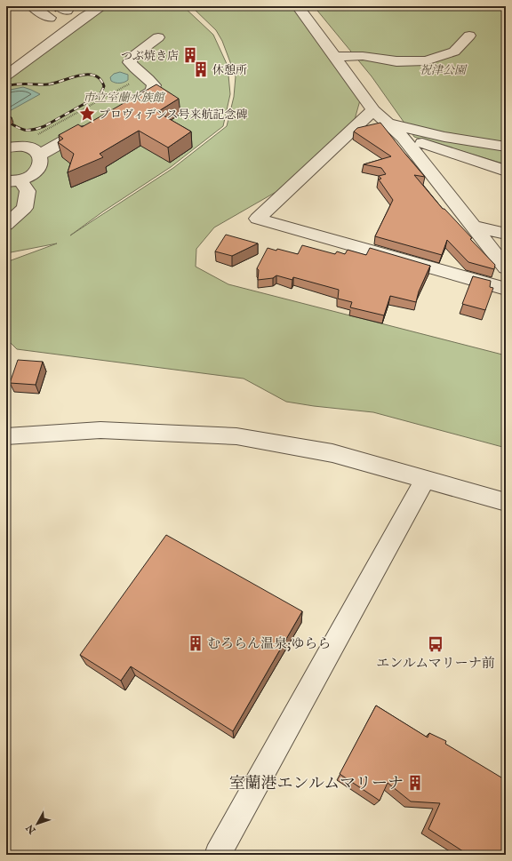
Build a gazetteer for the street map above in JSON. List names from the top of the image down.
{
  "parks": ["祝津公園", "市立室蘭水族館"],
  "places": {
    "building": [
      "つぶ焼き店",
      "休憩所",
      "むろらん温泉;ゆらら",
      "室蘭港エンルムマリーナ"
    ],
    "place": ["プロヴィデンス号来航記念碑"],
    "bus stop": ["エンルムマリーナ前"]
  },
  "north": "bottom left"
}
